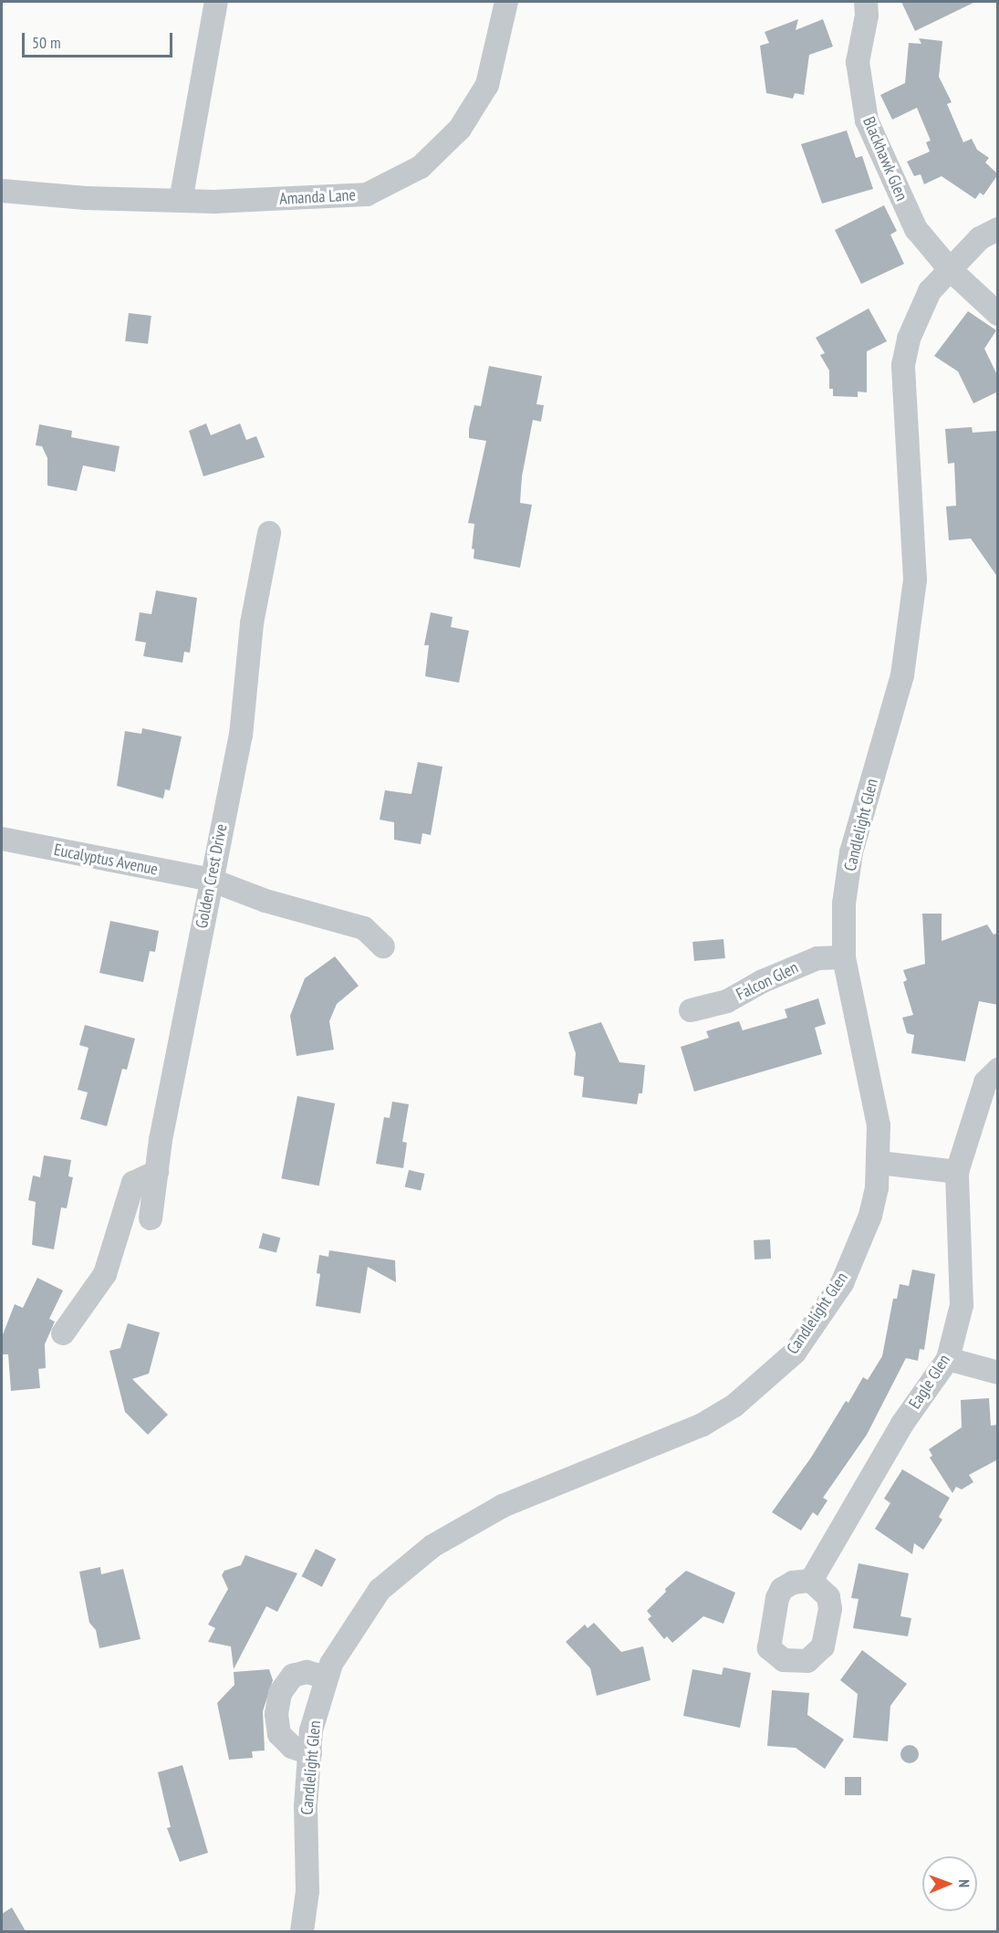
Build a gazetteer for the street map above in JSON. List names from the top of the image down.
{
  "streets": {
    "street": [
      "Blackhawk Glen",
      "Amanda Lane",
      "Candlelight Glen",
      "Eucalyptus Avenue",
      "Golden Crest Drive",
      "Falcon Glen",
      "Eagle Glen"
    ]
  },
  "crossings": [
    ["Blackhawk Glen", "Candlelight Glen"],
    ["Candlelight Glen", "Falcon Glen"],
    ["Eucalyptus Avenue", "Golden Crest Drive"]
  ],
  "scale_bar": "50 m",
  "north": "right"
}
